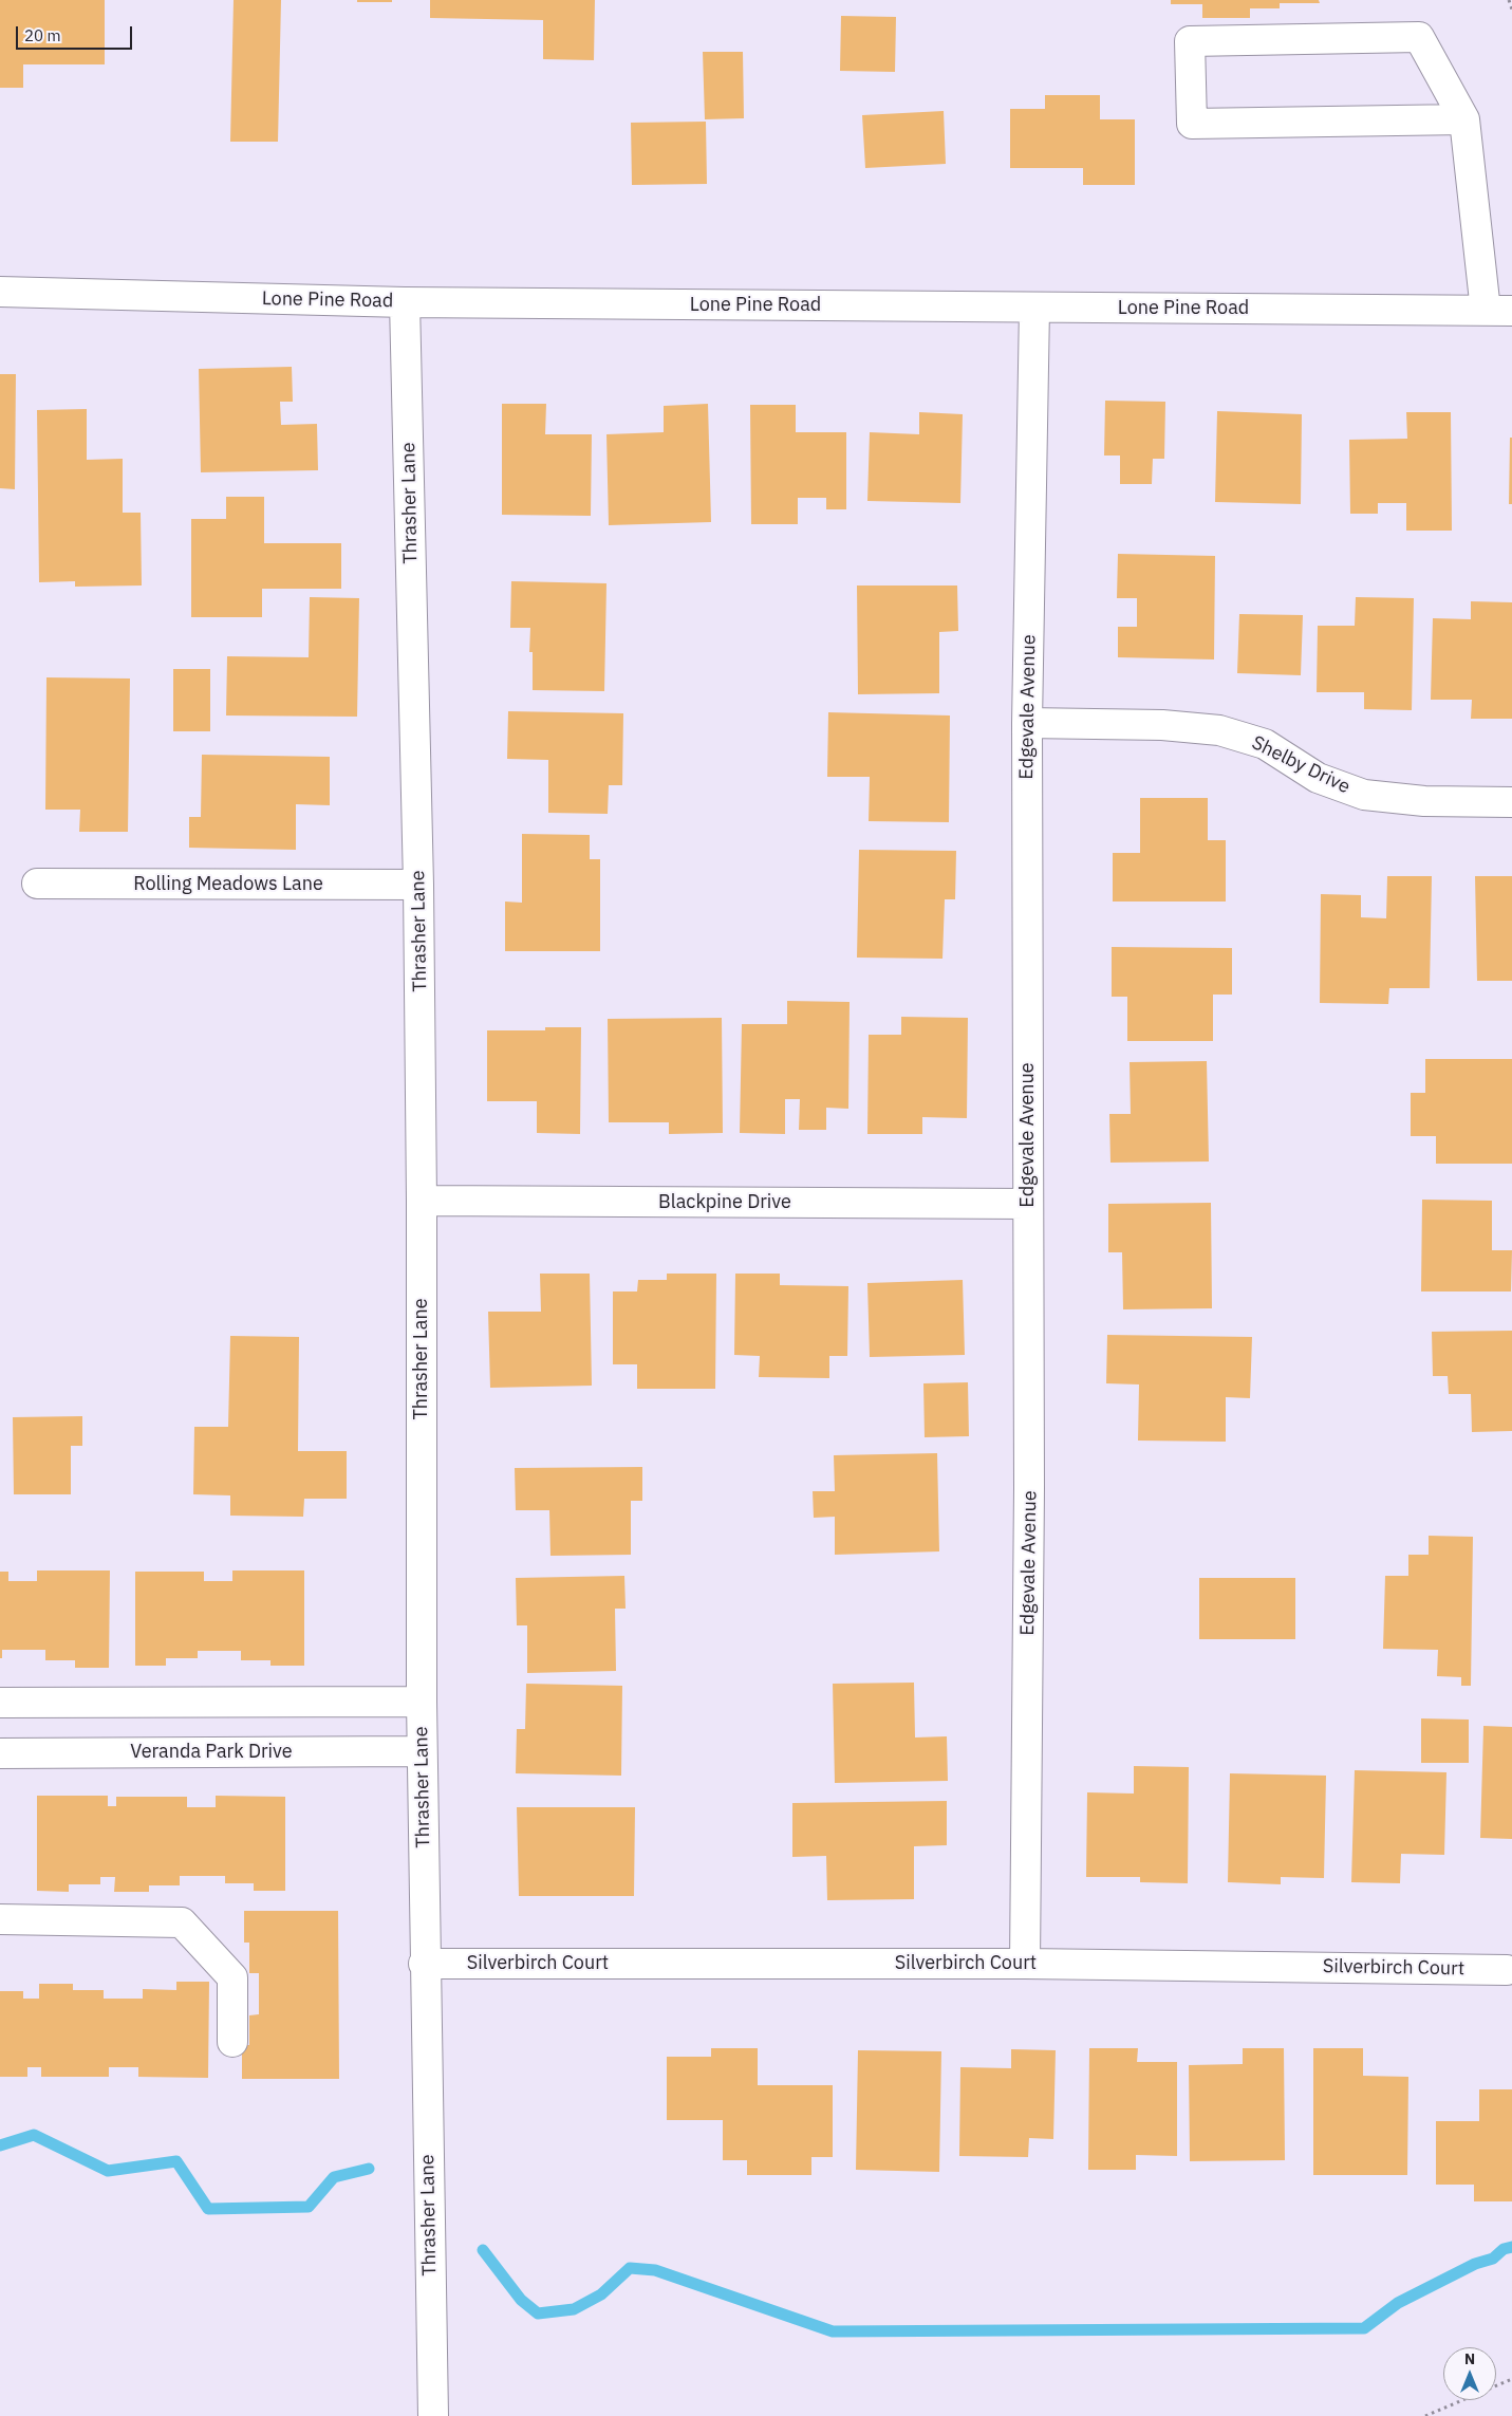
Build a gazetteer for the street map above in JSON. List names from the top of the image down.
{
  "streets": {
    "street": [
      "Lone Pine Road",
      "Thrasher Lane",
      "Edgevale Avenue",
      "Shelby Drive",
      "Rolling Meadows Lane",
      "Blackpine Drive",
      "Veranda Park Drive",
      "Silverbirch Court"
    ]
  },
  "crossings": [
    ["Lone Pine Road", "Thrasher Lane"],
    ["Lone Pine Road", "Edgevale Avenue"],
    ["Thrasher Lane", "Rolling Meadows Lane"],
    ["Thrasher Lane", "Blackpine Drive"],
    ["Thrasher Lane", "Veranda Park Drive"],
    ["Thrasher Lane", "Silverbirch Court"],
    ["Edgevale Avenue", "Shelby Drive"],
    ["Edgevale Avenue", "Blackpine Drive"],
    ["Edgevale Avenue", "Silverbirch Court"]
  ],
  "scale_bar": "20 m",
  "north": "top"
}
